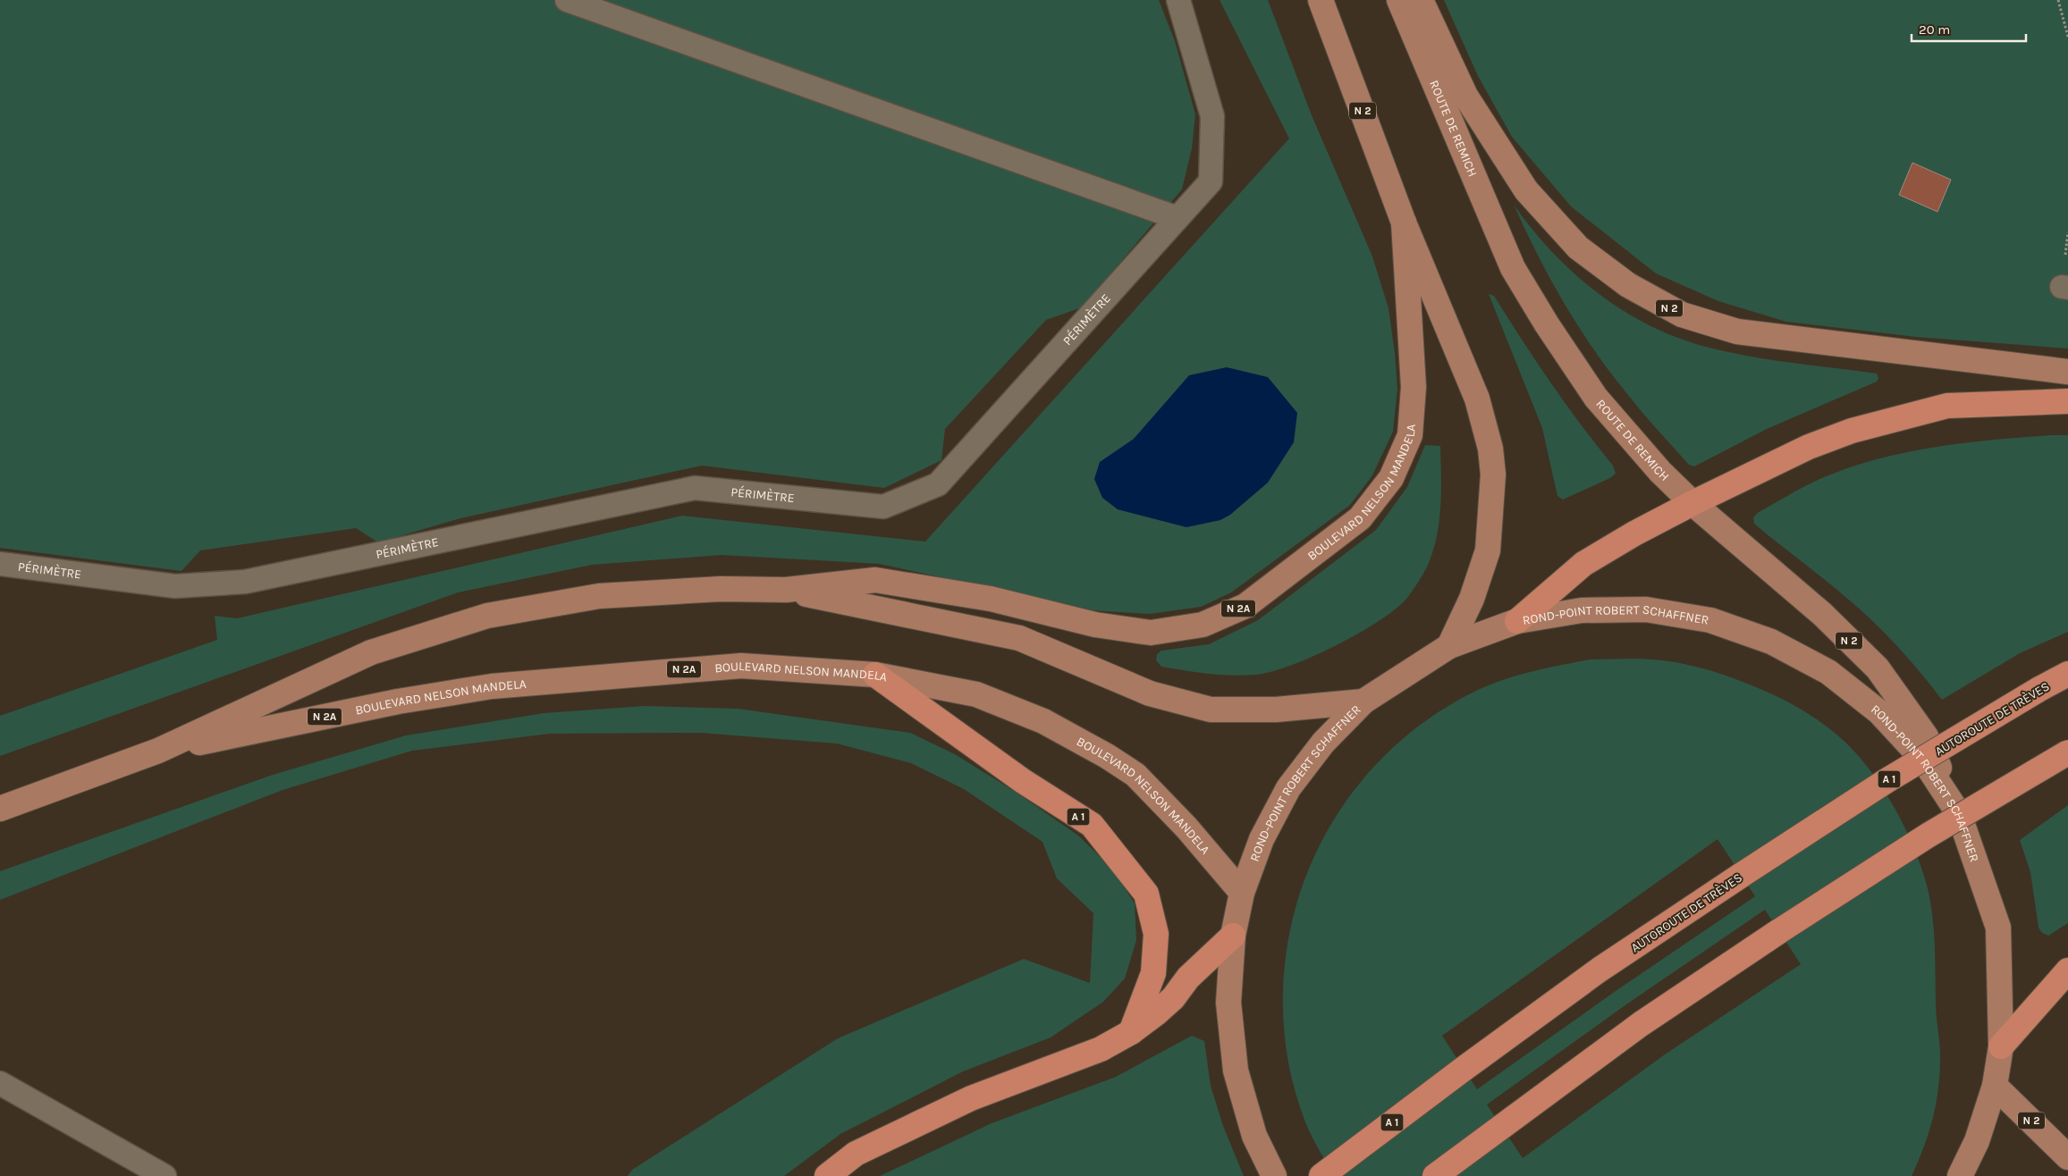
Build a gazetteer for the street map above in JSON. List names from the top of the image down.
{
  "streets": {
    "highway": ["AUTOROUTE DE TRÈVES", "A 1"],
    "main road": [
      "N 2",
      "ROUTE DE REMICH",
      "BOULEVARD NELSON MANDELA",
      "N 2A",
      "ROND-POINT ROBERT SCHAFFNER"
    ],
    "lane": ["PÉRIMÈTRE"]
  },
  "crossings": [
    ["N 2", "BOULEVARD NELSON MANDELA"],
    ["N 2", "ROND-POINT ROBERT SCHAFFNER"],
    ["ROUTE DE REMICH", "ROND-POINT ROBERT SCHAFFNER"],
    ["BOULEVARD NELSON MANDELA", "ROND-POINT ROBERT SCHAFFNER"],
    ["BOULEVARD NELSON MANDELA", "A 1"]
  ],
  "scale_bar": "20 m"
}
